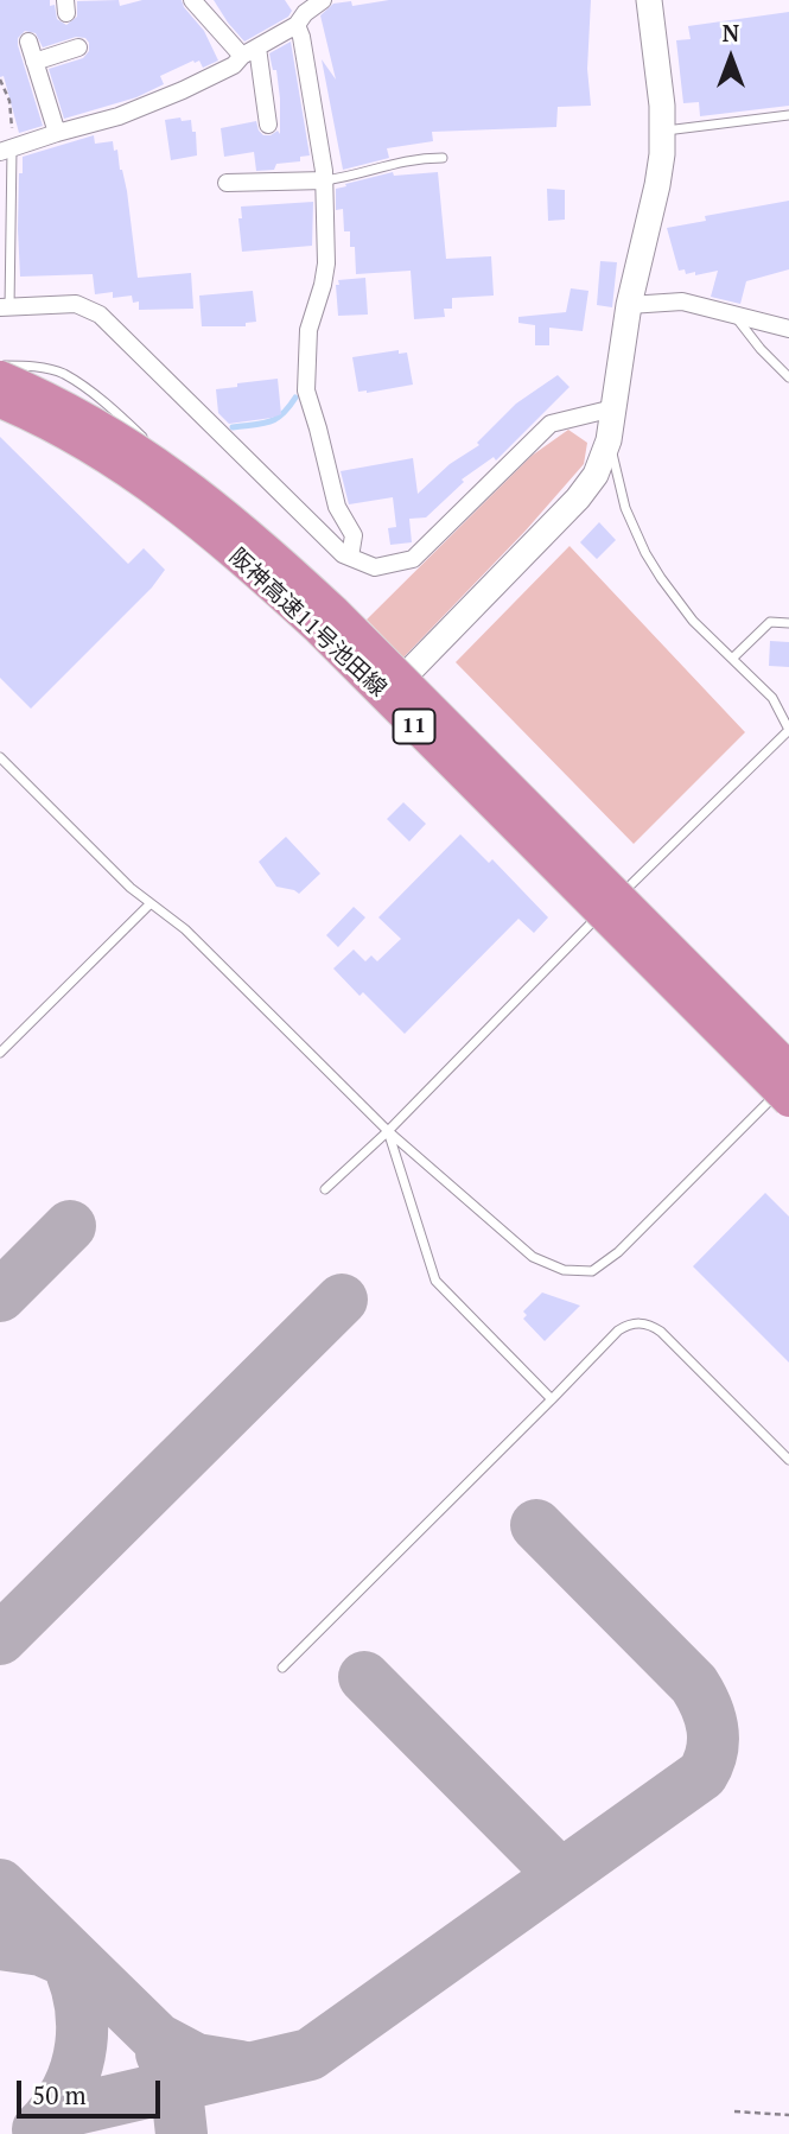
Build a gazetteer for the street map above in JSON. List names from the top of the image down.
{
  "streets": {
    "highway": ["阪神高速11号池田線", "11"]
  },
  "scale_bar": "50 m",
  "north": "top"
}
